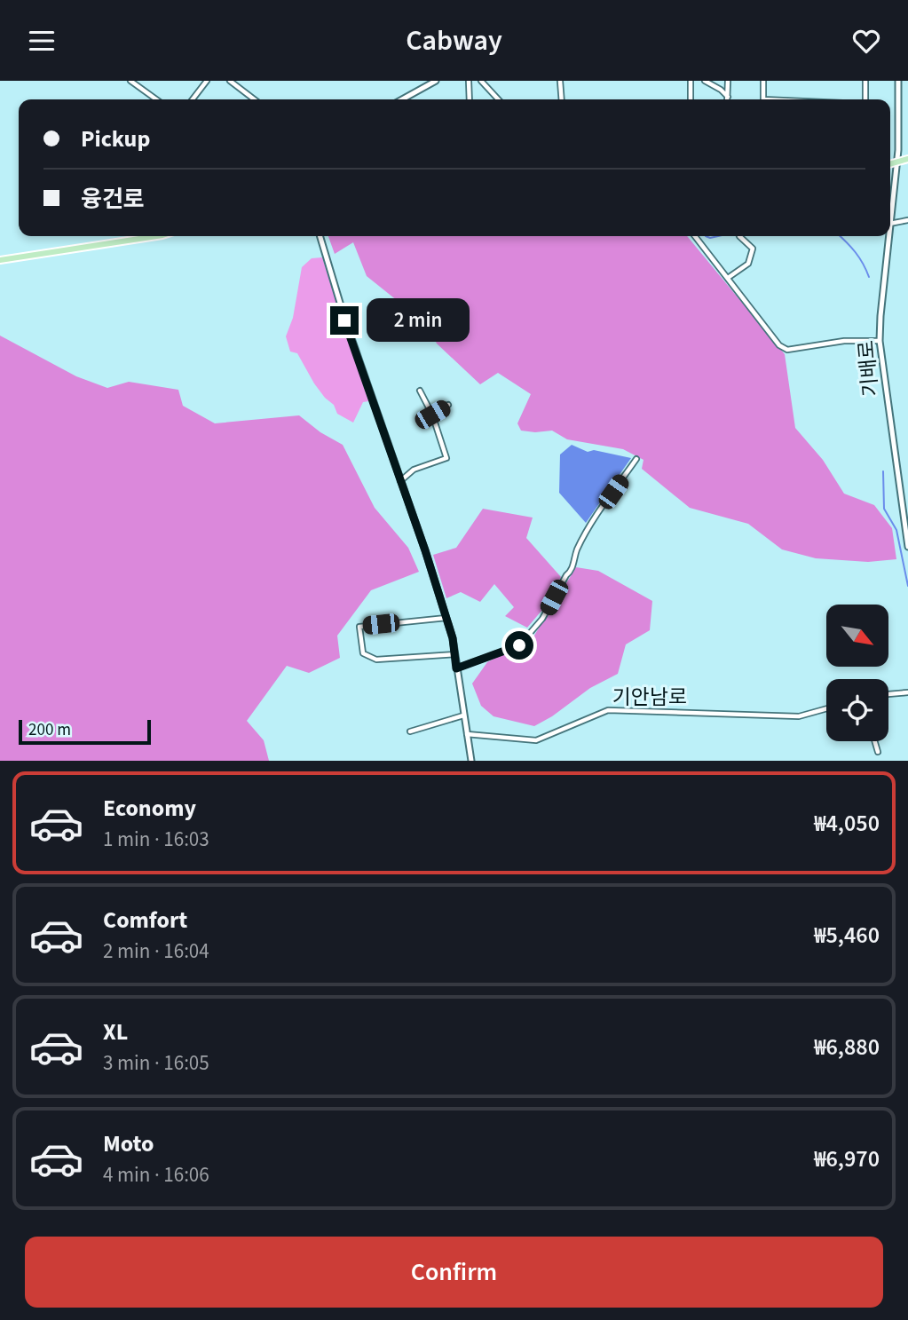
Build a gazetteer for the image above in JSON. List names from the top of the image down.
{
  "streets": {
    "street": ["기배로", "기안남로"]
  },
  "scale_bar": "200 m",
  "north": "bottom right",
  "page": {
    "header": "Cabway",
    "banner": ["Pickup", "융건로"],
    "bubble": "2 min",
    "scale": "200 m",
    "list": [
      {
        "name": "Economy",
        "note": "1 min · 16:03",
        "value": "₩4,050"
      },
      {
        "name": "Comfort",
        "note": "2 min · 16:04",
        "value": "₩5,460"
      },
      {
        "name": "XL",
        "note": "3 min · 16:05",
        "value": "₩6,880"
      },
      {
        "name": "Moto",
        "note": "4 min · 16:06",
        "value": "₩6,970"
      }
    ],
    "buttons": "Confirm"
  }
}
